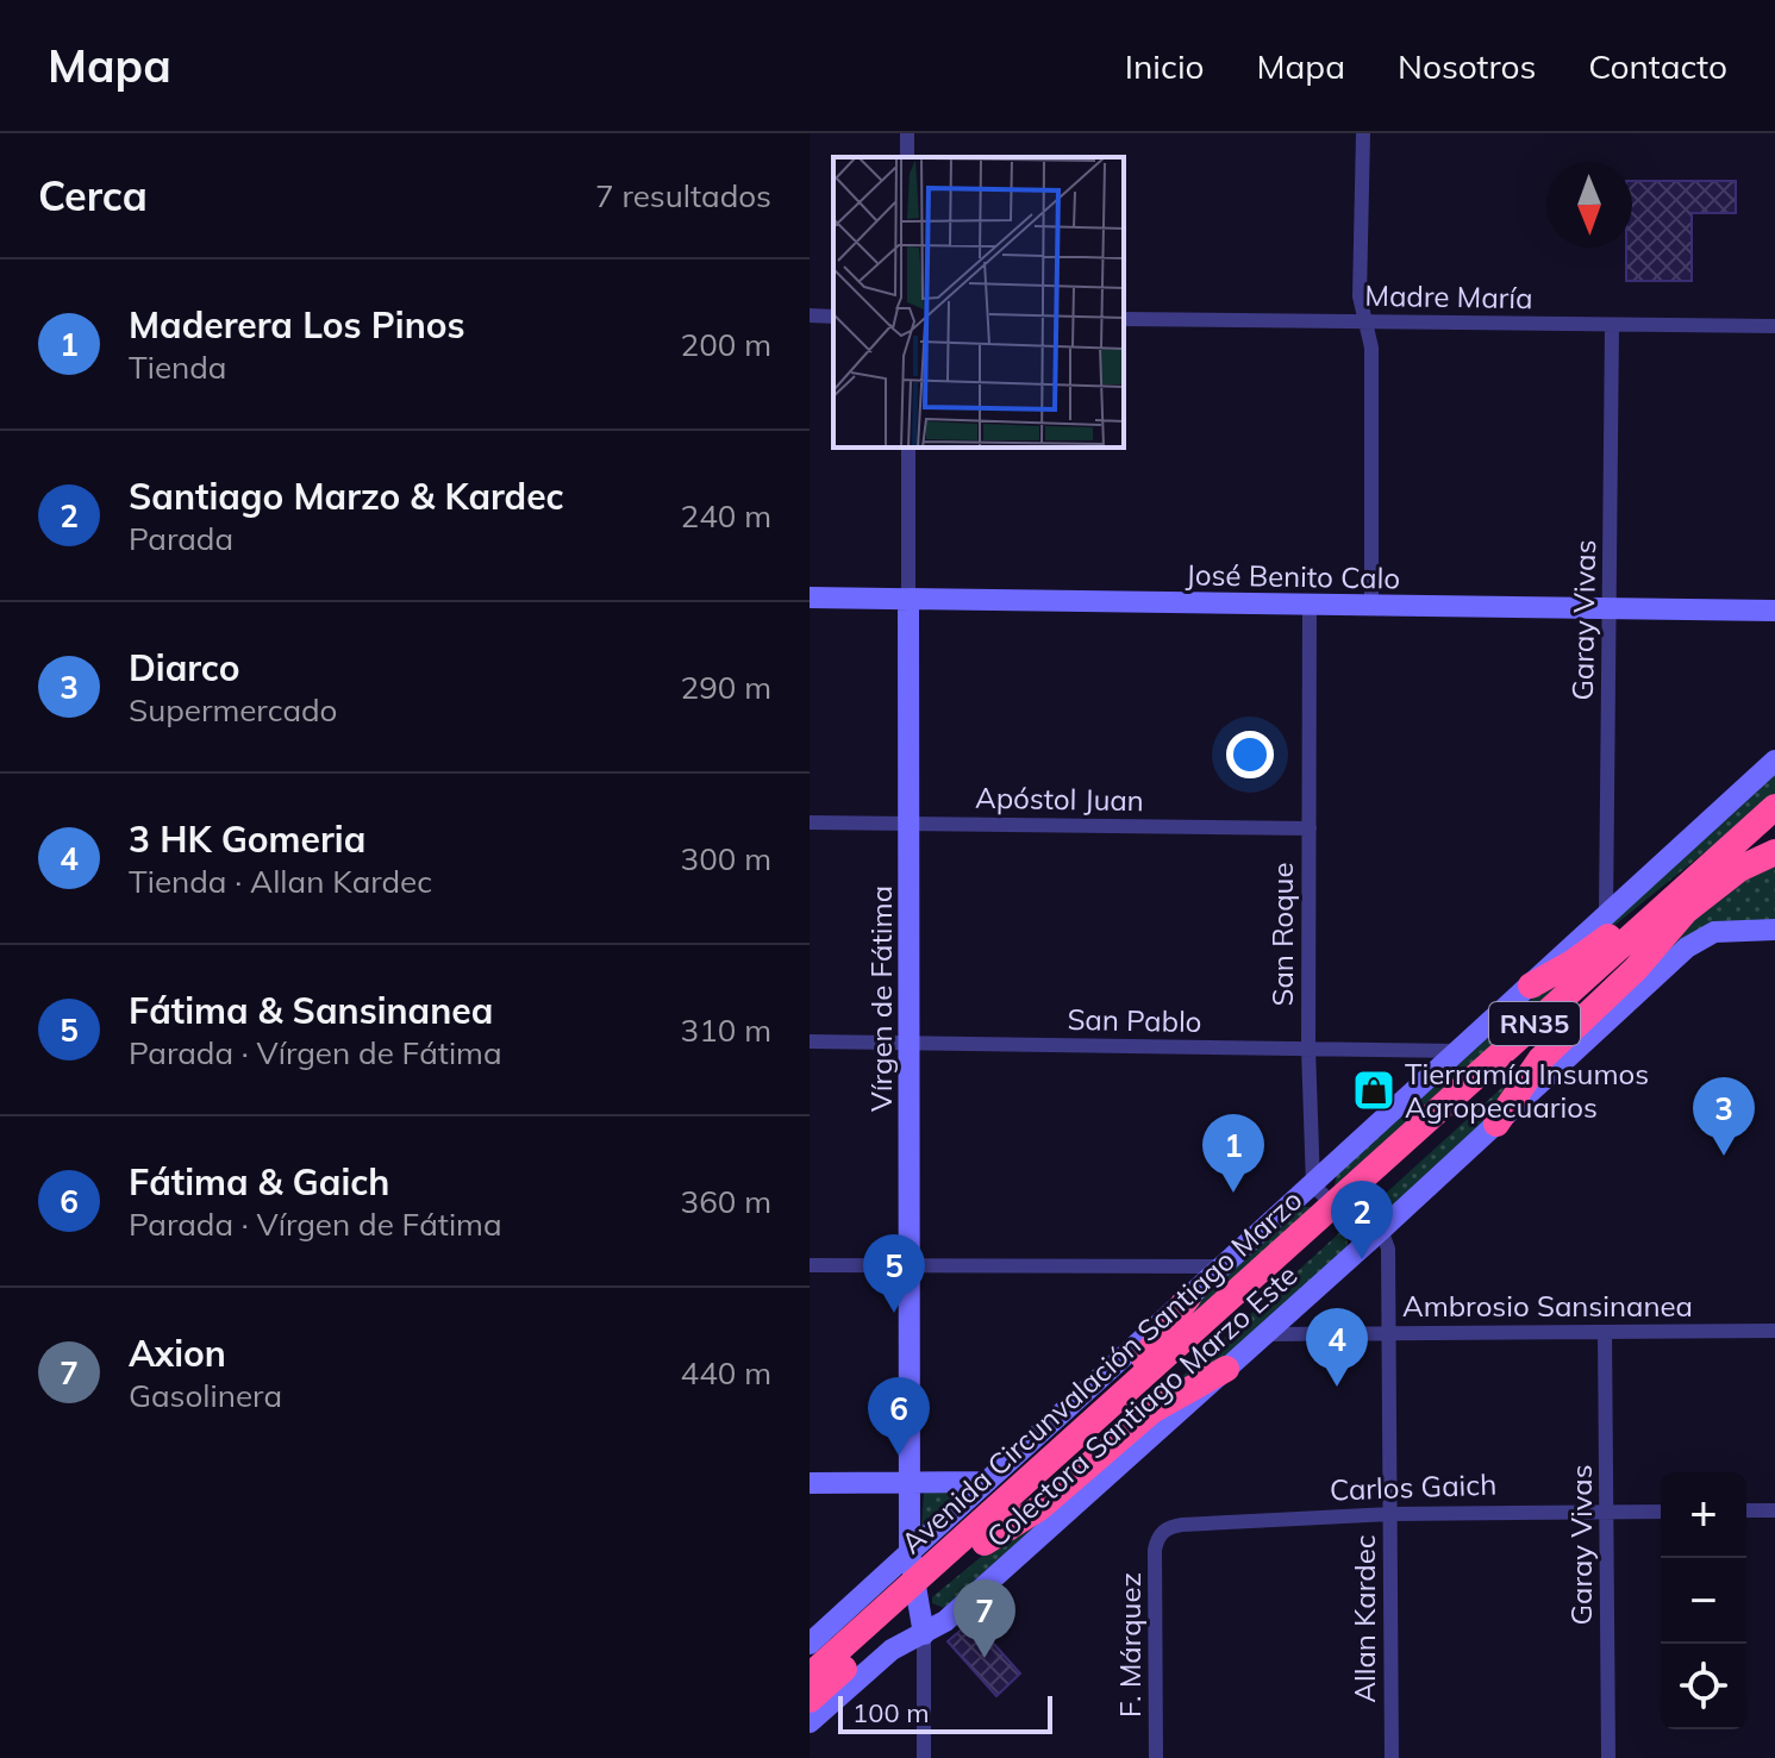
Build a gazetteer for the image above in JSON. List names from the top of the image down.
{
  "streets": {
    "highway": ["RN35", "Avenida Circunvalación Santiago Marzo"],
    "street": [
      "Madre María",
      "José Benito Calo",
      "Garay Vivas",
      "Apóstol Juan",
      "San Roque",
      "Vírgen de Fátima",
      "San Pablo",
      "Ambrosio Sansinanea",
      "Colectora Santiago Marzo Este",
      "Carlos Gaich",
      "Allan Kardec",
      "F. Márquez"
    ]
  },
  "crossings": [
    ["Madre María", "Garay Vivas"],
    ["José Benito Calo", "Garay Vivas"],
    ["José Benito Calo", "San Roque"],
    ["José Benito Calo", "Vírgen de Fátima"],
    ["Garay Vivas", "Ambrosio Sansinanea"],
    ["Garay Vivas", "Colectora Santiago Marzo Este"],
    ["Garay Vivas", "Carlos Gaich"],
    ["Apóstol Juan", "San Roque"],
    ["Apóstol Juan", "Vírgen de Fátima"],
    ["San Roque", "San Pablo"],
    ["San Roque", "Colectora Santiago Marzo Este"],
    ["Vírgen de Fátima", "San Pablo"],
    ["Vírgen de Fátima", "Avenida Circunvalación Santiago Marzo"],
    ["Vírgen de Fátima", "Colectora Santiago Marzo Este"],
    ["San Pablo", "Colectora Santiago Marzo Este"],
    ["Ambrosio Sansinanea", "Colectora Santiago Marzo Este"],
    ["Ambrosio Sansinanea", "Allan Kardec"],
    ["Colectora Santiago Marzo Este", "Allan Kardec"],
    ["Carlos Gaich", "Allan Kardec"],
    ["Carlos Gaich", "F. Márquez"]
  ],
  "places": {
    "shop": ["Tierramía Insumos Agropecuarios"]
  },
  "scale_bar": "100 m",
  "north": "bottom",
  "page": {
    "header": "Mapa",
    "nav": [
      "Inicio",
      "Mapa",
      "Nosotros",
      "Contacto"
    ],
    "heading": ["Cerca", "7 resultados"],
    "list": [
      {
        "mark": "1",
        "name": "Maderera Los Pinos",
        "note": "Tienda",
        "value": "200 m"
      },
      {
        "mark": "2",
        "name": "Santiago Marzo & Kardec",
        "note": "Parada",
        "value": "240 m"
      },
      {
        "mark": "3",
        "name": "Diarco",
        "note": "Supermercado",
        "value": "290 m"
      },
      {
        "mark": "4",
        "name": "3 HK Gomeria",
        "note": "Tienda · Allan Kardec",
        "value": "300 m"
      },
      {
        "mark": "5",
        "name": "Fátima & Sansinanea",
        "note": "Parada · Vírgen de Fátima",
        "value": "310 m"
      },
      {
        "mark": "6",
        "name": "Fátima & Gaich",
        "note": "Parada · Vírgen de Fátima",
        "value": "360 m"
      },
      {
        "mark": "7",
        "name": "Axion",
        "note": "Gasolinera",
        "value": "440 m"
      }
    ],
    "pins": [
      "3",
      "1",
      "2",
      "5",
      "4",
      "6",
      "7"
    ],
    "map_buttons": ["+", "−"],
    "scale": "100 m"
  }
}
